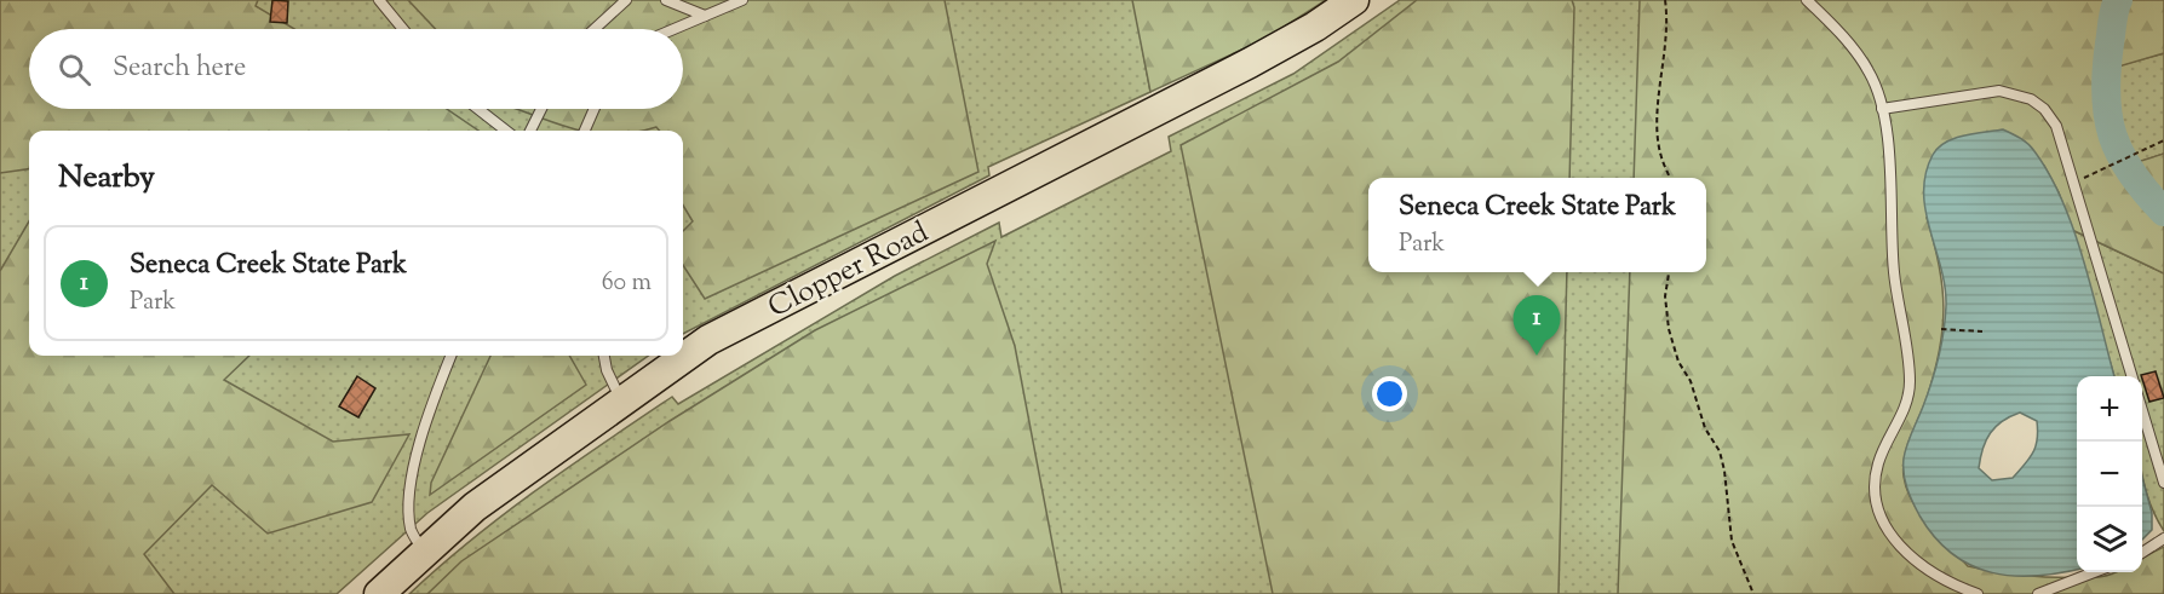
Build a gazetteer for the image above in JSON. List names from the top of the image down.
{
  "streets": {
    "main road": ["Clopper Road"]
  },
  "page": {
    "search": "Search here",
    "heading": "Nearby",
    "popup": ["Seneca Creek State Park", "Park"],
    "list": [
      {
        "mark": "1",
        "name": "Seneca Creek State Park",
        "note": "Park",
        "value": "60 m"
      }
    ],
    "pins": "1",
    "map_buttons": ["+", "−"]
  }
}
